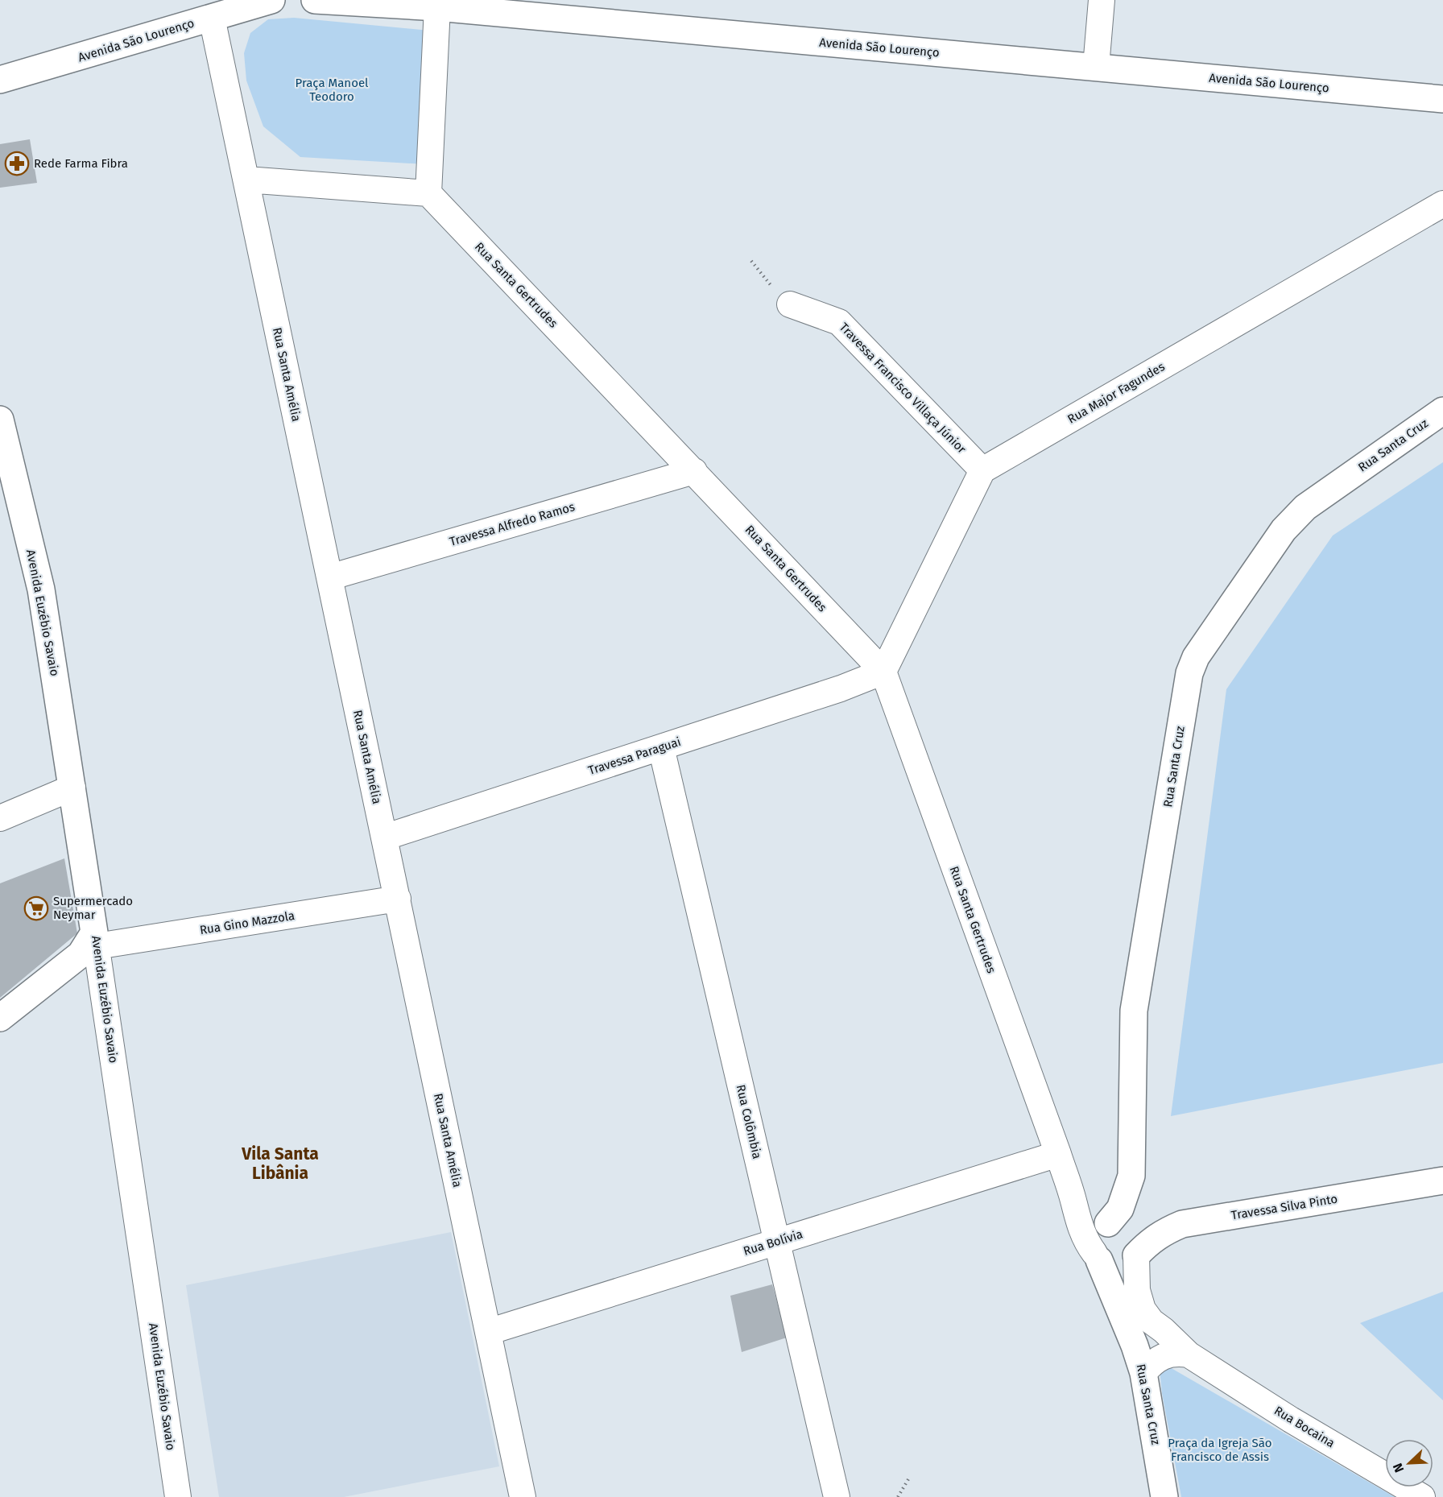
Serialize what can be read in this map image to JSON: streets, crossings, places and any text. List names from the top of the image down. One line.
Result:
{"streets":{"street":["Avenida São Lourenço","Rua Santa Gertrudes","Rua Santa Amélia","Travessa Francisco Villaça Júnior","Rua Major Fagundes","Rua Santa Cruz","Travessa Alfredo Ramos","Avenida Euzébio Savaio","Travessa Paraguai","Rua Gino Mazzola","Rua Colômbia","Travessa Silva Pinto","Rua Bolívia","Rua Bocaina"]},"crossings":[["Avenida São Lourenço","Rua Santa Amélia"],["Rua Santa Gertrudes","Rua Santa Cruz"],["Rua Santa Gertrudes","Travessa Alfredo Ramos"],["Rua Santa Gertrudes","Travessa Paraguai"],["Rua Santa Gertrudes","Travessa Silva Pinto"],["Rua Santa Gertrudes","Rua Bolívia"],["Rua Santa Gertrudes","Rua Bocaina"],["Rua Santa Amélia","Travessa Alfredo Ramos"],["Rua Santa Amélia","Travessa Paraguai"],["Rua Santa Amélia","Rua Gino Mazzola"],["Rua Santa Amélia","Rua Bolívia"],["Travessa Francisco Villaça Júnior","Rua Major Fagundes"],["Rua Santa Cruz","Travessa Silva Pinto"],["Rua Santa Cruz","Rua Bocaina"],["Avenida Euzébio Savaio","Rua Gino Mazzola"],["Travessa Paraguai","Rua Colômbia"],["Rua Colômbia","Rua Bolívia"],["Travessa Silva Pinto","Rua Bocaina"]],"districts":["Vila Santa Libânia"],"parks":["Praça Manoel Teodoro","Praça da Igreja São Francisco de Assis"],"places":{"pharmacy":["Rede Farma Fibra"],"supermarket":["Supermercado Neymar"]},"north":"bottom left"}
